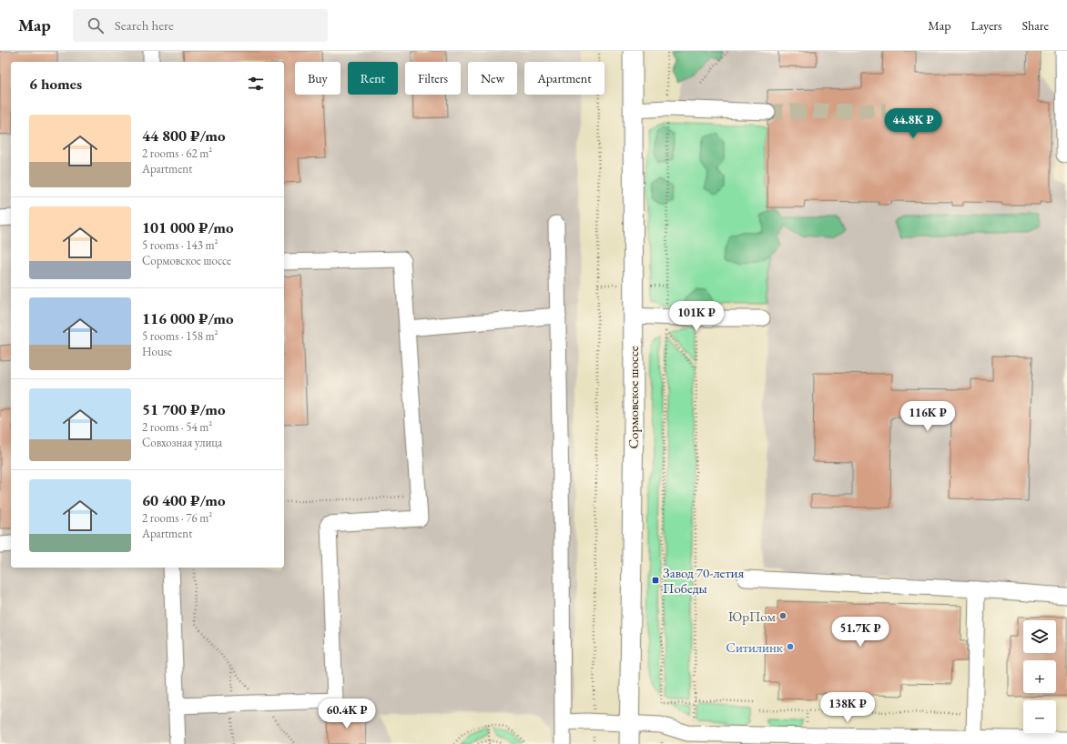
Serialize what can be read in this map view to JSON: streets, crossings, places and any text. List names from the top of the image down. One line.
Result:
{"streets":{"main road":["Сормовское шоссе"]},"places":{"transit":["Завод 70-летия Победы"],"other":["ЮрПом","Ситилинк"]},"page":{"header":"Map","search":"Search here","nav":["Map","Layers","Share"],"chip":["Buy","Rent","Filters","New","Apartment"],"heading":"6 homes","list":[{"name":"44 800 ₽/mo","note":"2 rooms · 62 m² · Apartment"},{"name":"101 000 ₽/mo","note":"5 rooms · 143 m² · Сормовское шоссе"},{"name":"116 000 ₽/mo","note":"5 rooms · 158 m² · House"},{"name":"51 700 ₽/mo","note":"2 rooms · 54 m² · Совхозная улица"},{"name":"60 400 ₽/mo","note":"2 rooms · 76 m² · Apartment"}],"price":["44.8K ₽","101K ₽","116K ₽","51.7K ₽","138K ₽","60.4K ₽"],"map_buttons":["+","−"]}}
